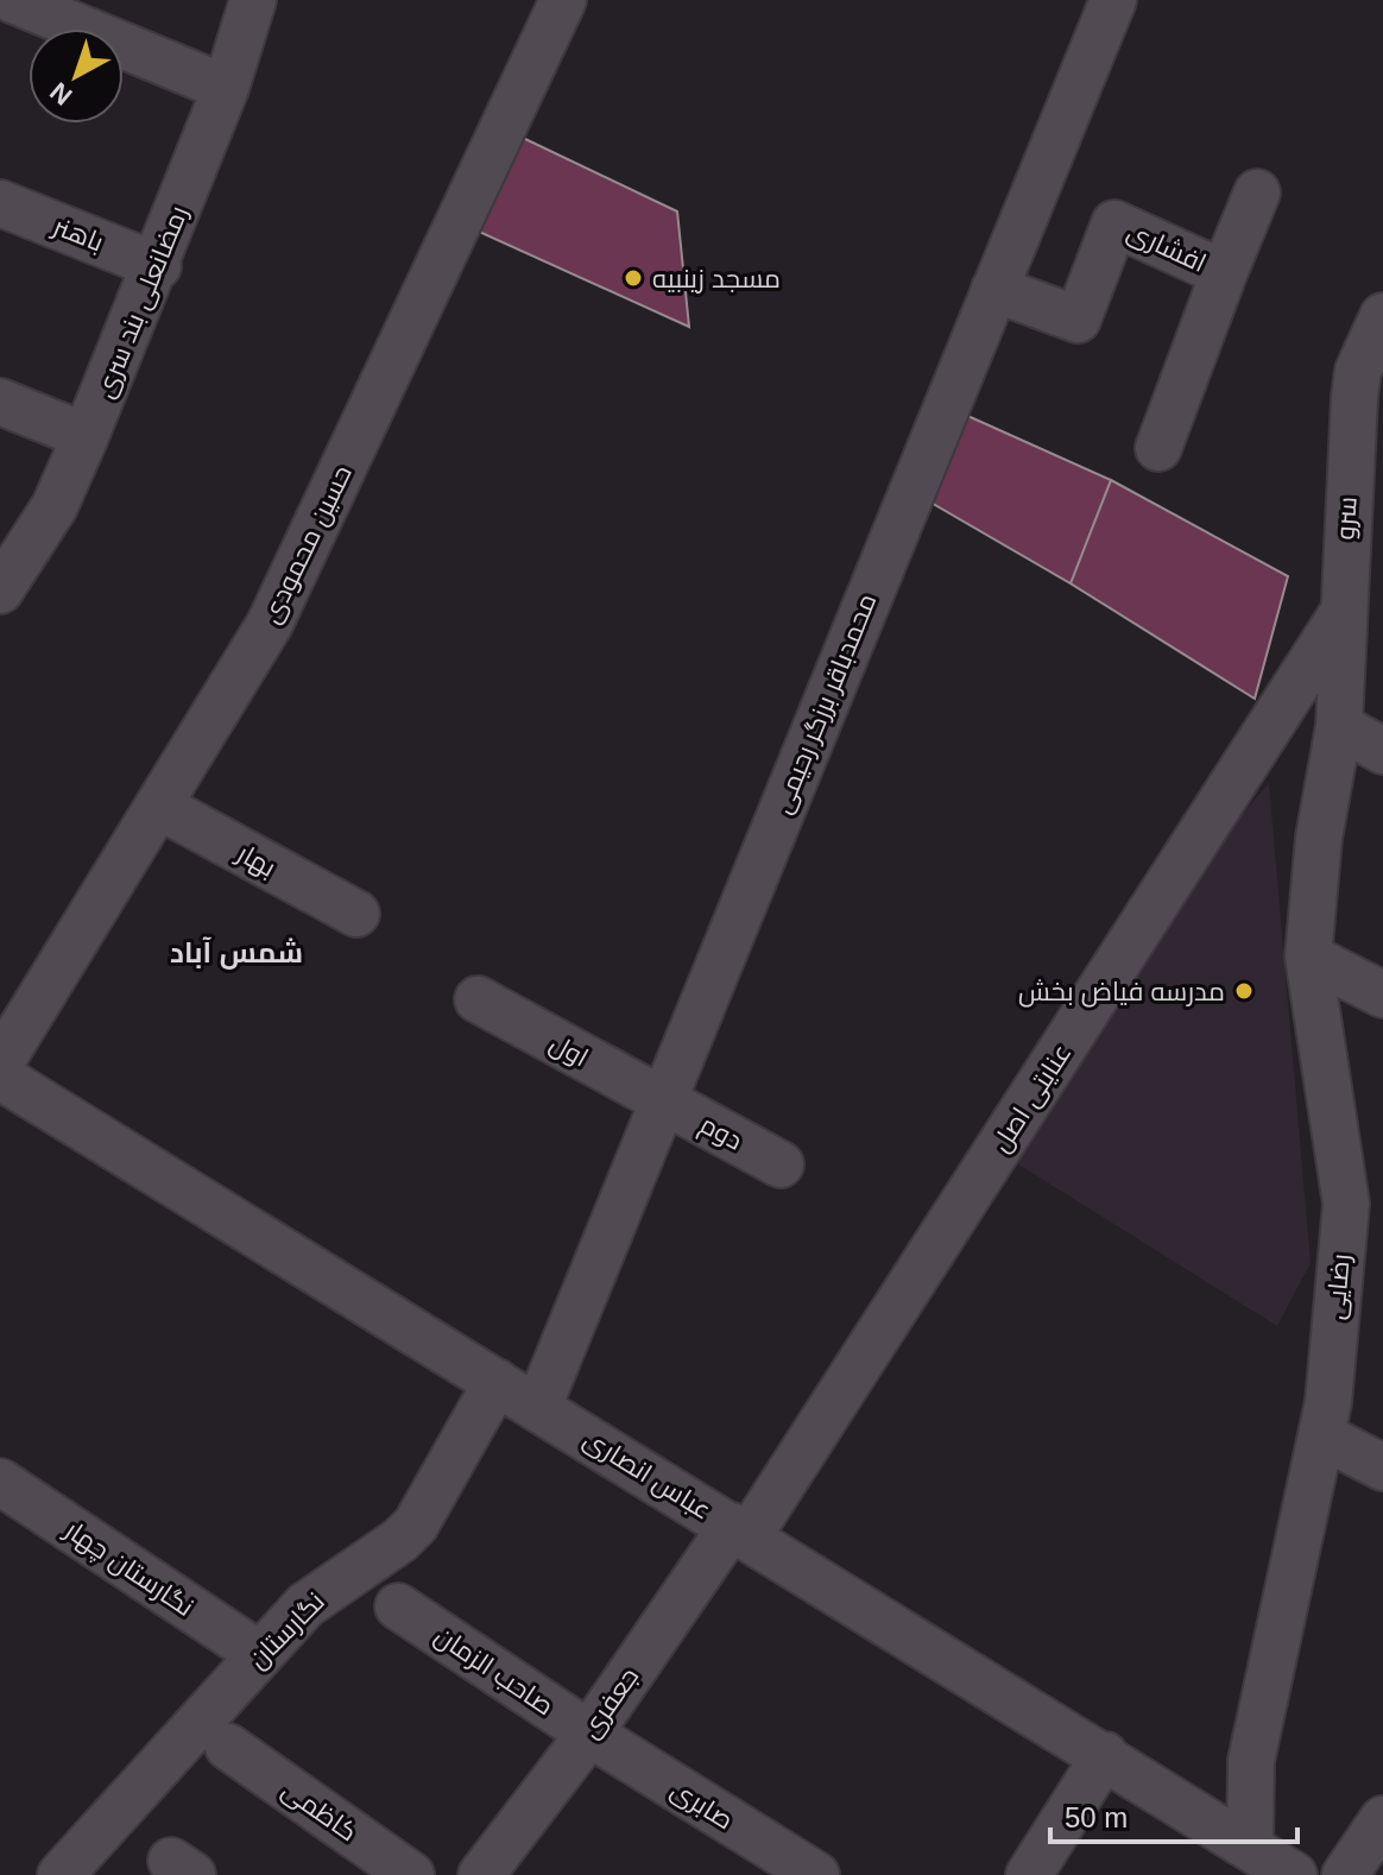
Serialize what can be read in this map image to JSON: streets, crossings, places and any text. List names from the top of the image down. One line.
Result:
{"streets":{"street":["باهنر","افشاری","رمضانعلی بند سری","سرو","حسین محمودی","محمدباقر برزگر رحیمی","بهار","اول","عنایتی اصل","دوم","رضایی","عباس انصاری","نگارستان چهار","نگارستان","صاحب الزمان","جعفری","صابری","کاظمی"]},"crossings":[["باهنر","رمضانعلی بند سری"],["افشاری","محمدباقر برزگر رحیمی"],["سرو","عنایتی اصل"],["سرو","رضایی"],["حسین محمودی","بهار"],["محمدباقر برزگر رحیمی","اول"],["محمدباقر برزگر رحیمی","دوم"],["محمدباقر برزگر رحیمی","عباس انصاری"],["اول","دوم"],["عنایتی اصل","عباس انصاری"],["عنایتی اصل","جعفری"],["رضایی","عباس انصاری"],["عباس انصاری","نگارستان"],["عباس انصاری","جعفری"],["نگارستان چهار","نگارستان"],["صاحب الزمان","جعفری"],["صاحب الزمان","صابری"],["جعفری","صابری"]],"districts":["شمس آباد"],"places":["مسجد زینبیه","مدرسه فیاض بخش"],"scale_bar":"50 m","north":"bottom left"}
